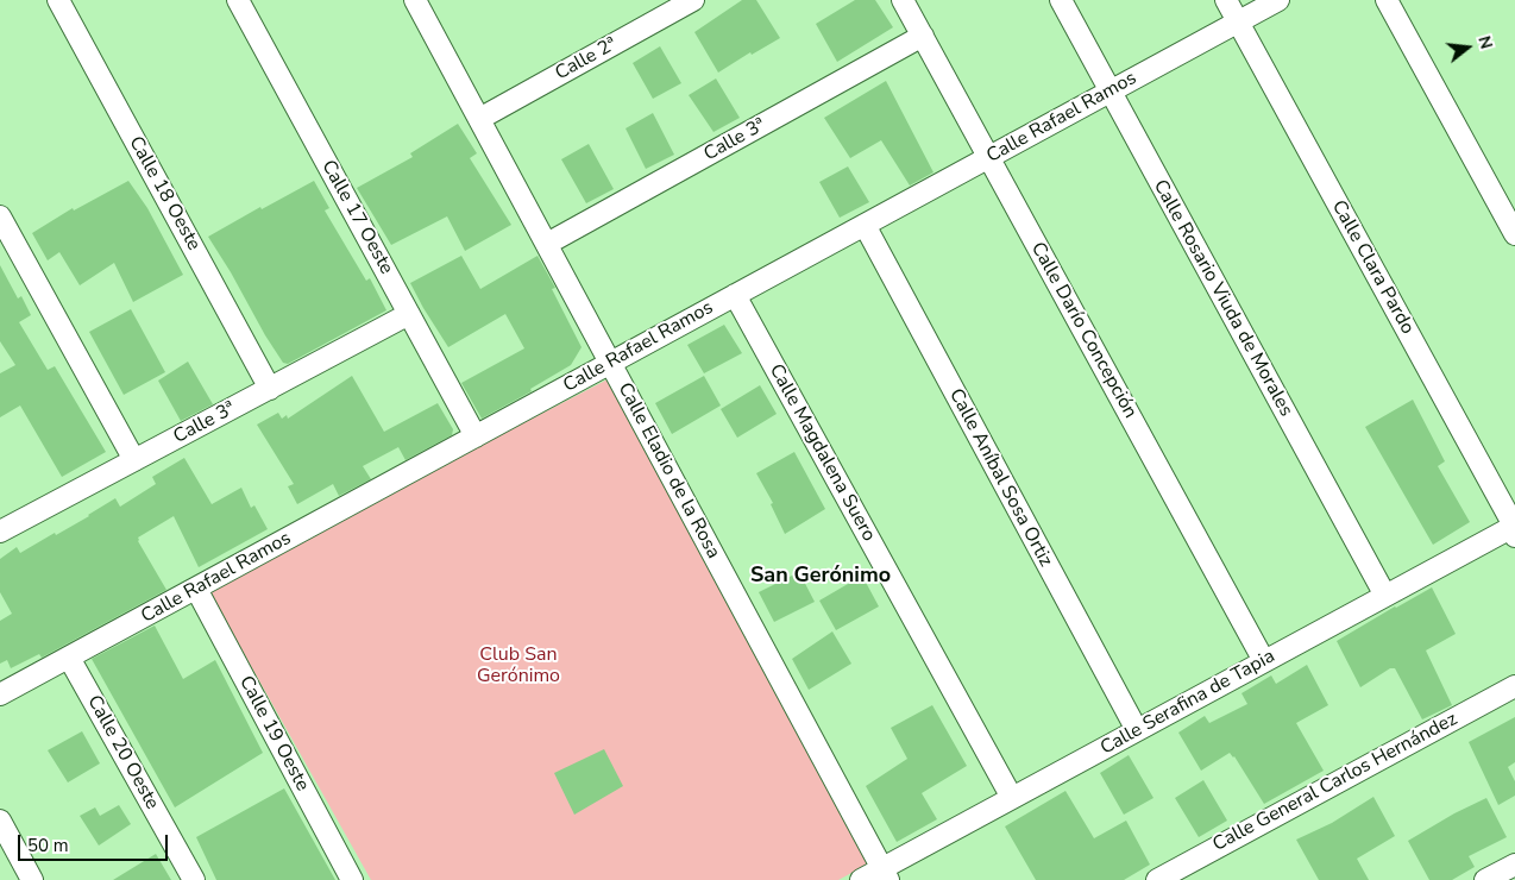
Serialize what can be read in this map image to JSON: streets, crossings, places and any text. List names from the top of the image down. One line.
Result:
{"streets":{"street":["Calle 2ª","Calle Rafael Ramos","Calle 3ª","Calle 18 Oeste","Calle 17 Oeste","Calle Clara Pardo","Calle Rosario Viuda de Morales","Calle Darío Concepción","Calle Magdalena Suero","Calle Eladio de la Rosa","Calle Aníbal Sosa Ortiz","Calle Serafina de Tapia","Calle 19 Oeste","Calle 20 Oeste","Calle General Carlos Hernández"]},"crossings":[["Calle 2ª","Calle Eladio de la Rosa"],["Calle Rafael Ramos","Calle 17 Oeste"],["Calle Rafael Ramos","Calle Clara Pardo"],["Calle Rafael Ramos","Calle Rosario Viuda de Morales"],["Calle Rafael Ramos","Calle Darío Concepción"],["Calle Rafael Ramos","Calle Magdalena Suero"],["Calle Rafael Ramos","Calle Eladio de la Rosa"],["Calle Rafael Ramos","Calle Aníbal Sosa Ortiz"],["Calle Rafael Ramos","Calle 19 Oeste"],["Calle Rafael Ramos","Calle 20 Oeste"],["Calle 3ª","Calle 18 Oeste"],["Calle 3ª","Calle 17 Oeste"],["Calle 3ª","Calle Darío Concepción"],["Calle 3ª","Calle Eladio de la Rosa"],["Calle Clara Pardo","Calle Serafina de Tapia"],["Calle Rosario Viuda de Morales","Calle Serafina de Tapia"],["Calle Darío Concepción","Calle Serafina de Tapia"],["Calle Magdalena Suero","Calle Serafina de Tapia"],["Calle Eladio de la Rosa","Calle Serafina de Tapia"],["Calle Aníbal Sosa Ortiz","Calle Serafina de Tapia"]],"districts":["San Gerónimo"],"parks":["Club San Gerónimo"],"scale_bar":"50 m","north":"right"}
